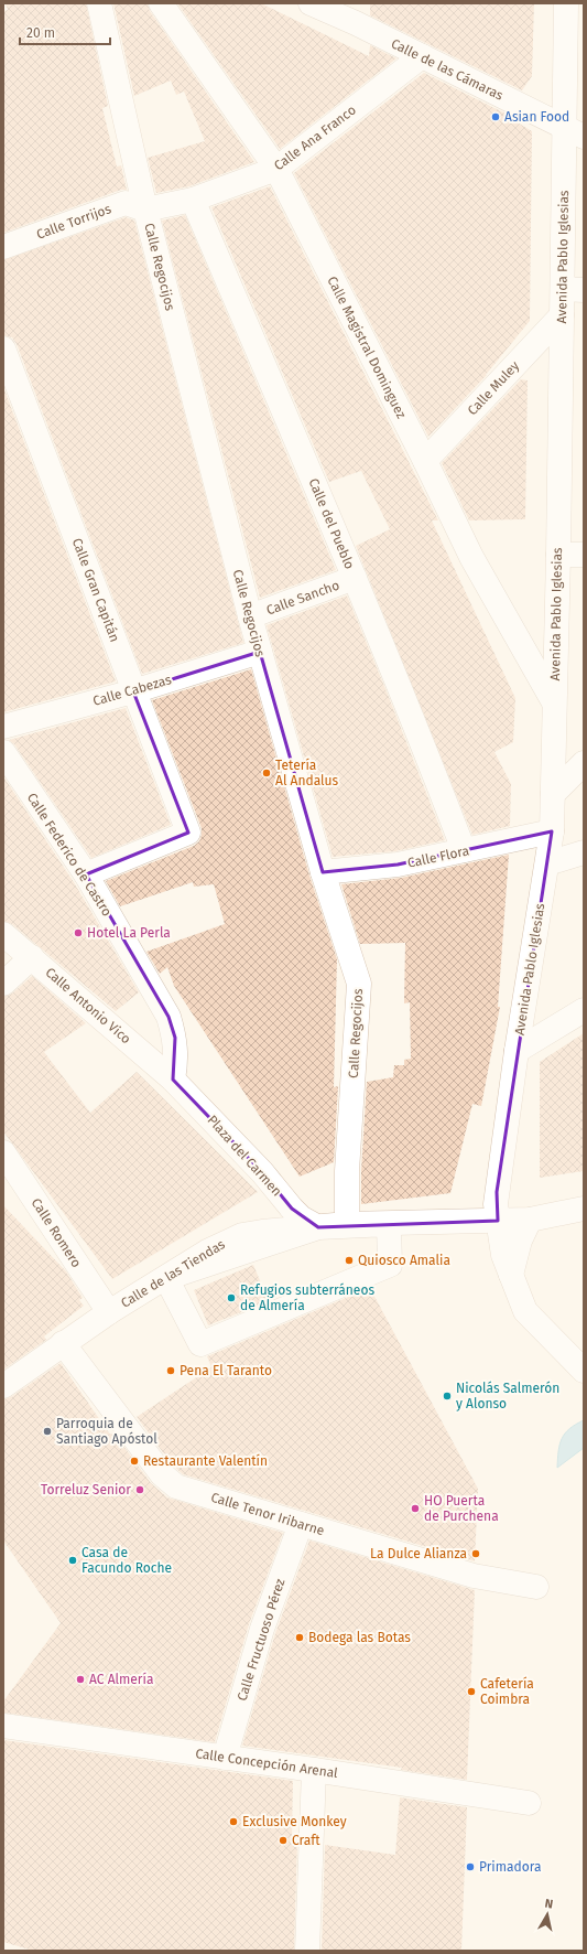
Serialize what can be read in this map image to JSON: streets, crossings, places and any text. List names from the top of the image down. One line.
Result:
{"streets":{"street":["Calle de las Cámaras","Calle Ana Franco","Calle Torrijos","Avenida Pablo Iglesias","Calle Regocijos","Calle Magistral Dominguez","Calle Muley","Calle del Pueblo","Calle Gran Capitán","Calle Sancho","Calle Cabezas","Calle Federico de Castro","Calle Flora","Calle Antonio Vico","Plaza del Carmen","Calle Romero","Calle de las Tiendas","Calle Tenor Iribarne","Calle Fructuoso Pérez","Calle Concepción Arenal"]},"crossings":[["Calle de las Cámaras","Calle Ana Franco"],["Calle de las Cámaras","Avenida Pablo Iglesias"],["Calle Ana Franco","Calle Torrijos"],["Calle Ana Franco","Calle Regocijos"],["Calle Ana Franco","Calle Magistral Dominguez"],["Calle Ana Franco","Calle del Pueblo"],["Calle Torrijos","Calle Regocijos"],["Avenida Pablo Iglesias","Calle Magistral Dominguez"],["Avenida Pablo Iglesias","Calle Muley"],["Avenida Pablo Iglesias","Calle Flora"],["Avenida Pablo Iglesias","Calle de las Tiendas"],["Calle Regocijos","Calle Sancho"],["Calle Regocijos","Calle Cabezas"],["Calle Regocijos","Calle Flora"],["Calle Regocijos","Calle de las Tiendas"],["Calle Magistral Dominguez","Calle Muley"],["Calle del Pueblo","Calle Sancho"],["Calle del Pueblo","Calle Flora"],["Calle Gran Capitán","Calle Cabezas"],["Calle Gran Capitán","Calle Federico de Castro"],["Calle Federico de Castro","Calle Antonio Vico"],["Calle Federico de Castro","Plaza del Carmen"],["Calle Antonio Vico","Plaza del Carmen"],["Plaza del Carmen","Calle de las Tiendas"],["Calle Romero","Calle de las Tiendas"],["Calle de las Tiendas","Calle Tenor Iribarne"],["Calle Tenor Iribarne","Calle Fructuoso Pérez"],["Calle Fructuoso Pérez","Calle Concepción Arenal"]],"places":["Asian Food","Tetería Al Andalus","Hotel La Perla","Quiosco Amalia","Refugios subterráneos de Almería","Pena El Taranto","Nicolás Salmerón y Alonso","Parroquia de Santiago Apóstol","Restaurante Valentín","Torreluz Senior","HO Puerta de Purchena","La Dulce Alianza","Casa de Facundo Roche","Bodega las Botas","AC Almería","Cafetería Coimbra","Exclusive Monkey","Craft","Primadora"],"scale_bar":"20 m","north":"top"}
